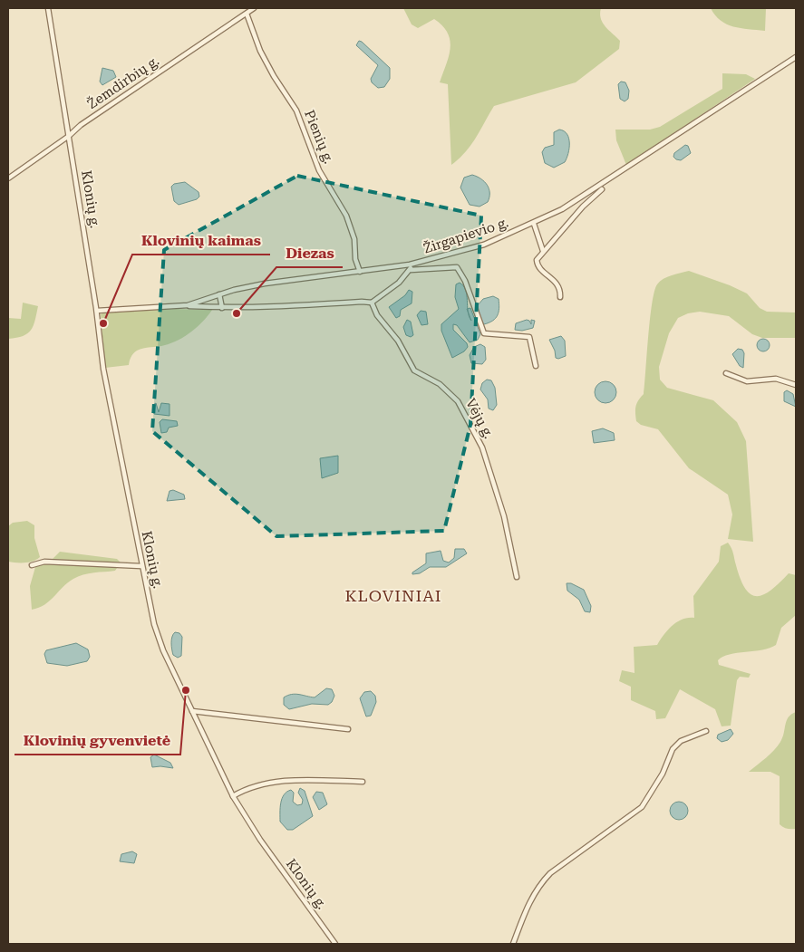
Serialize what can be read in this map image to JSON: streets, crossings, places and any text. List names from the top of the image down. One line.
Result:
{"streets":{"street":["Žemdirbių g.","Pienių g.","Klonių g.","Žirgapievio g.","Vėjų g."]},"crossings":[["Žemdirbių g.","Pienių g."],["Žemdirbių g.","Klonių g."],["Pienių g.","Žirgapievio g."],["Klonių g.","Žirgapievio g."]],"districts":["KLOVINIAI"],"places":["Diezas","Klovinių kaimas","Klovinių gyvenvietė"]}
